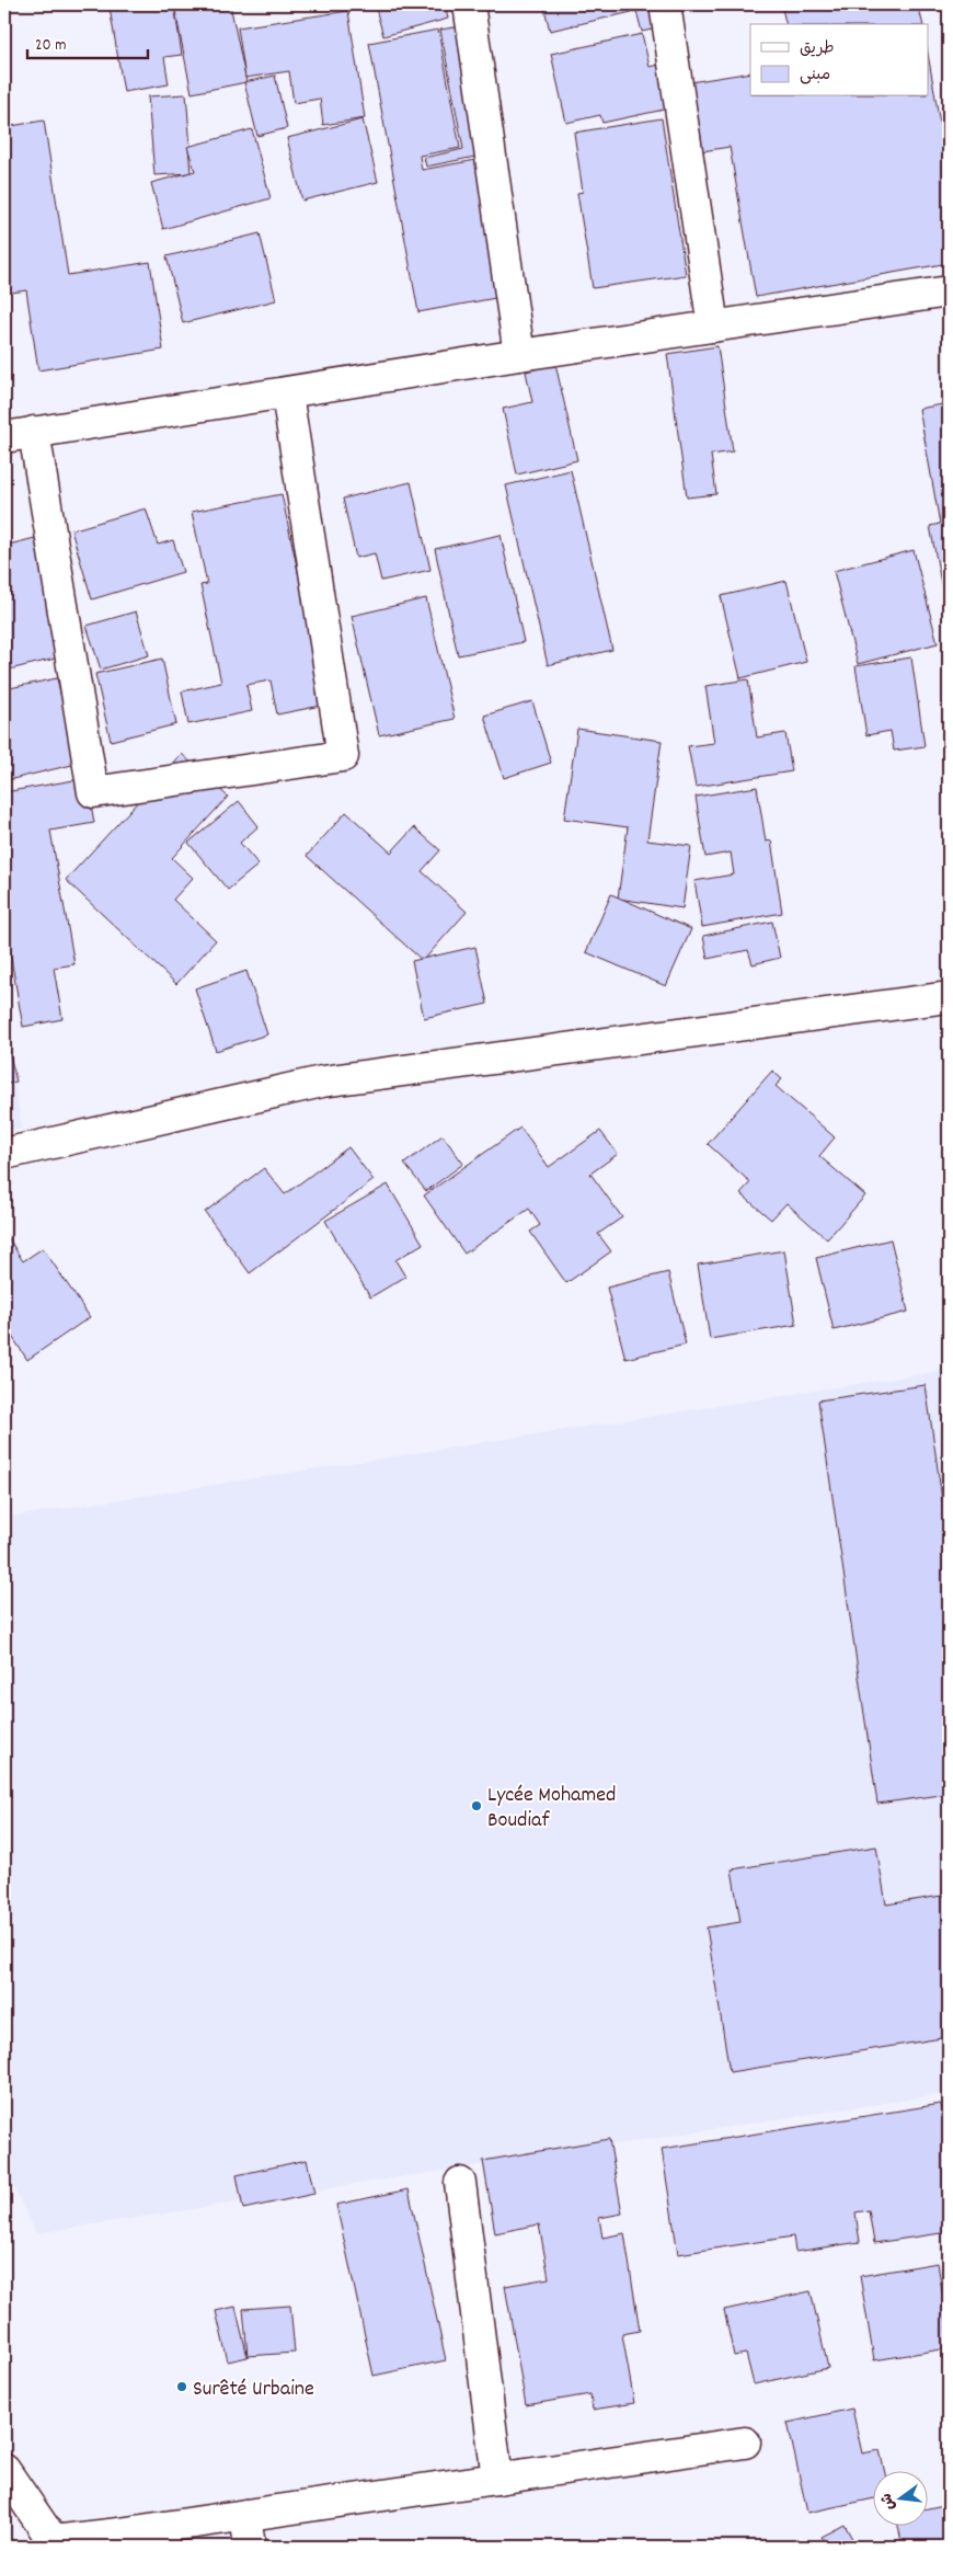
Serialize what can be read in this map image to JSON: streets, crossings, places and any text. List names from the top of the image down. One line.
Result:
{"places":["Lycée Mohamed Boudiaf","Surêté Urbaine"],"legend":["طريق","مبنى"],"scale_bar":"20 m","north":"left"}
